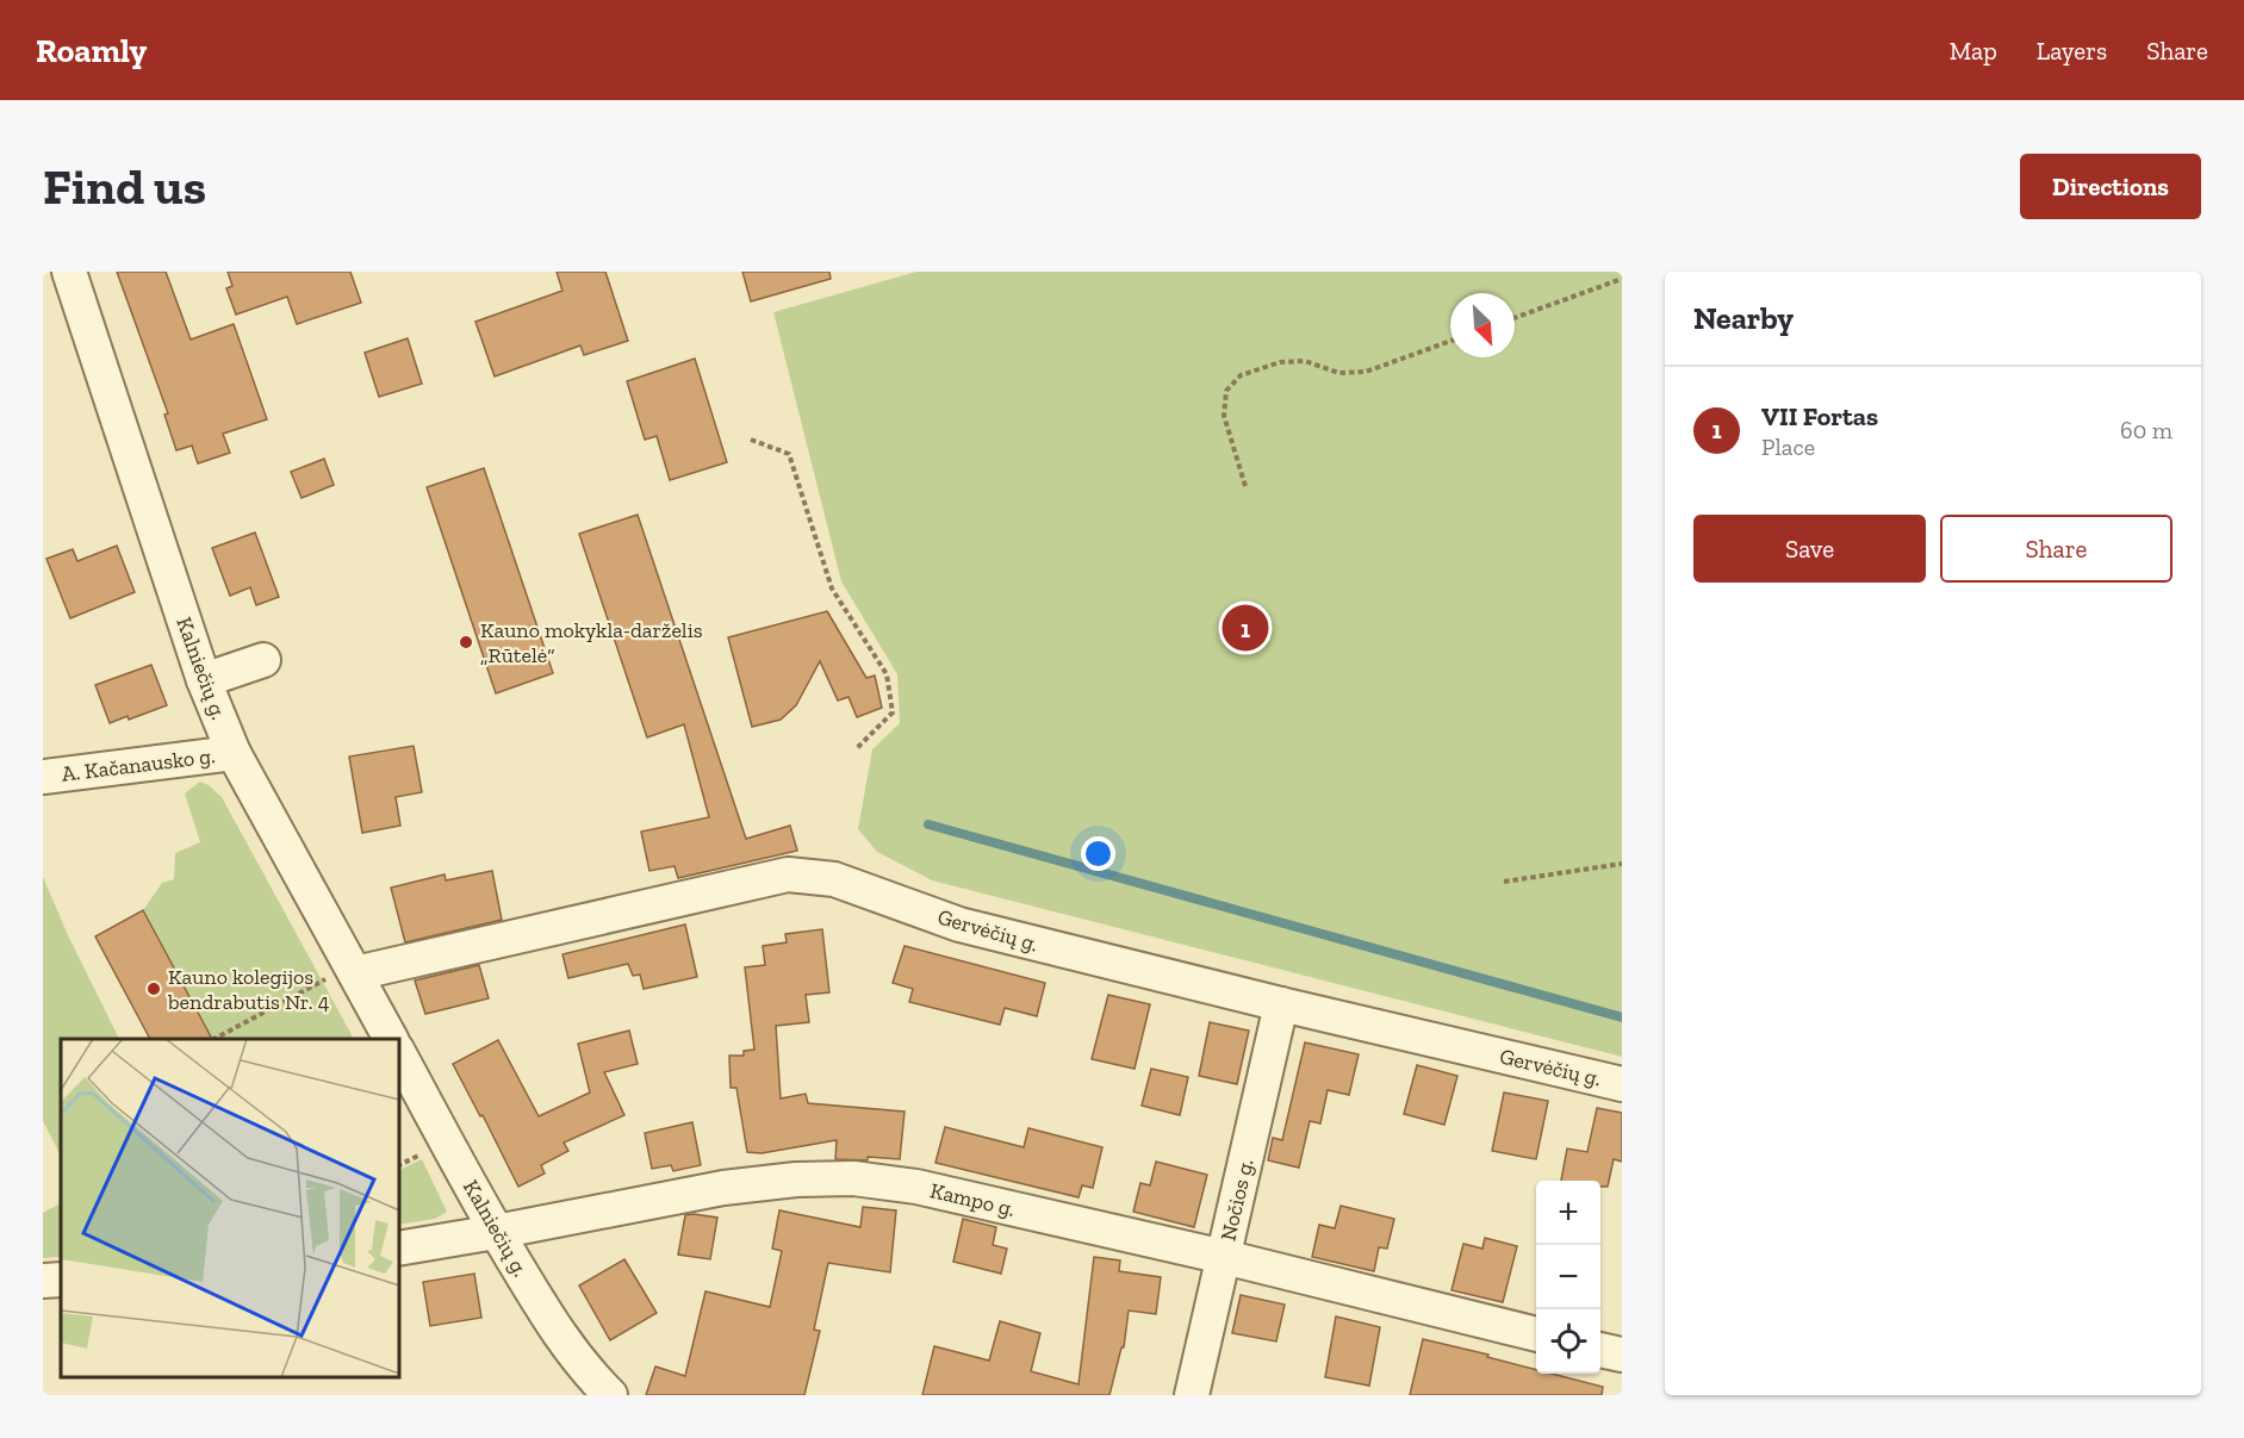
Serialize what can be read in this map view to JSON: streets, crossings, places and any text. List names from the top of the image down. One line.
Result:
{"streets":{"street":["Kalniečių g.","A. Kačanausko g.","Gervėčių g.","Kampo g.","Nočios g."]},"crossings":[["Kalniečių g.","A. Kačanausko g."],["Kalniečių g.","Gervėčių g."],["Kalniečių g.","Kampo g."],["Gervėčių g.","Nočios g."],["Kampo g.","Nočios g."]],"places":["Kauno mokykla-darželis „Rūtelė“","Kauno kolegijos bendrabutis Nr. 4"],"north":"bottom right","page":{"header":"Roamly","nav":["Map","Layers","Share"],"buttons":["Directions",["Save","Share"]],"title":"Find us","heading":"Nearby","list":[{"mark":"1","name":"VII Fortas","note":"Place","value":"60 m"}],"pins":"1","map_buttons":["+","−"]}}
